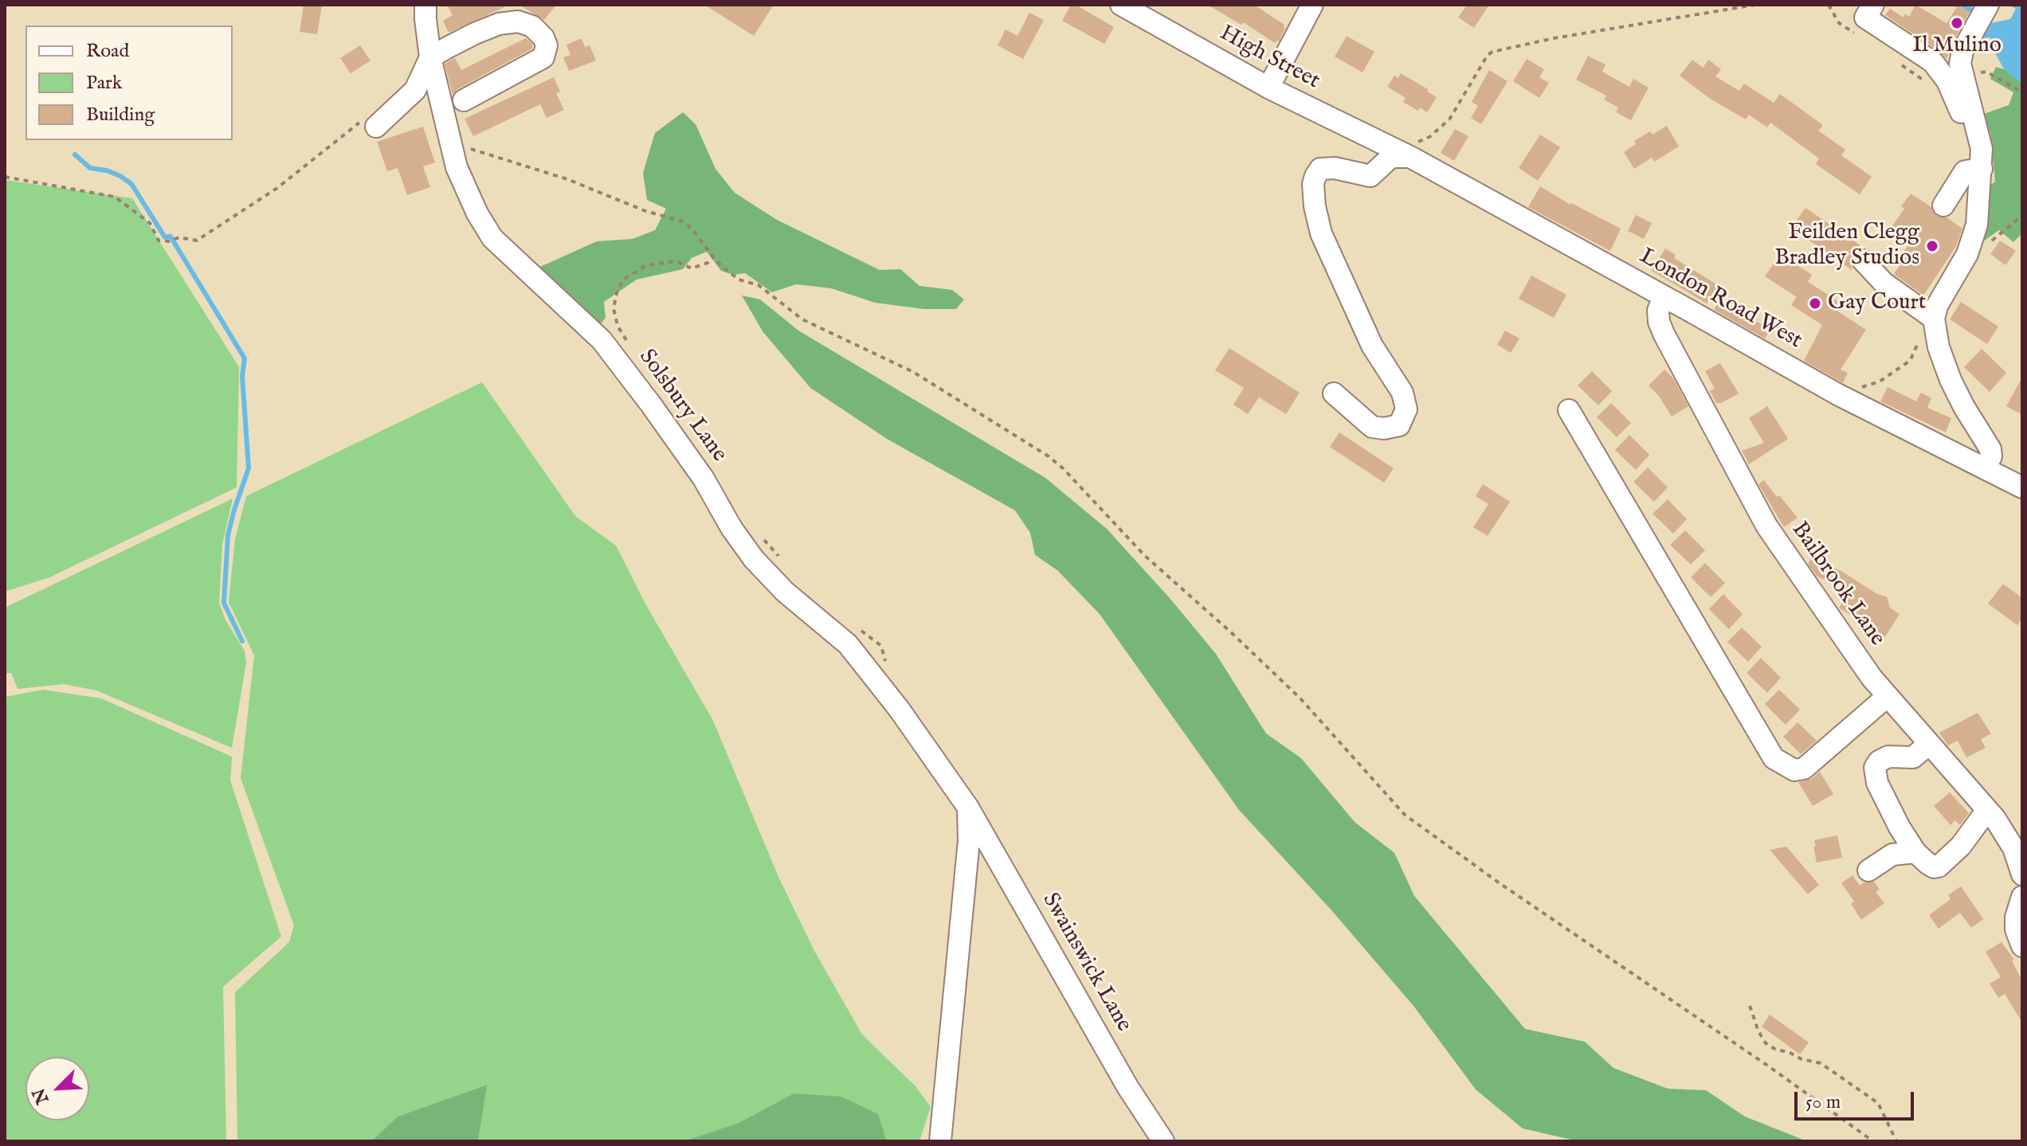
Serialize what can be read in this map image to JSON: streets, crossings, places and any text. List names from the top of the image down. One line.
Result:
{"streets":{"street":["High Street","London Road West","Solsbury Lane","Bailbrook Lane","Swainswick Lane"]},"crossings":[["High Street","London Road West"],["London Road West","Bailbrook Lane"],["Solsbury Lane","Swainswick Lane"]],"places":["Il Mulino","Feilden Clegg Bradley Studios","Gay Court"],"legend":["Road","Park","Building"],"scale_bar":"50 m","north":"bottom left"}
